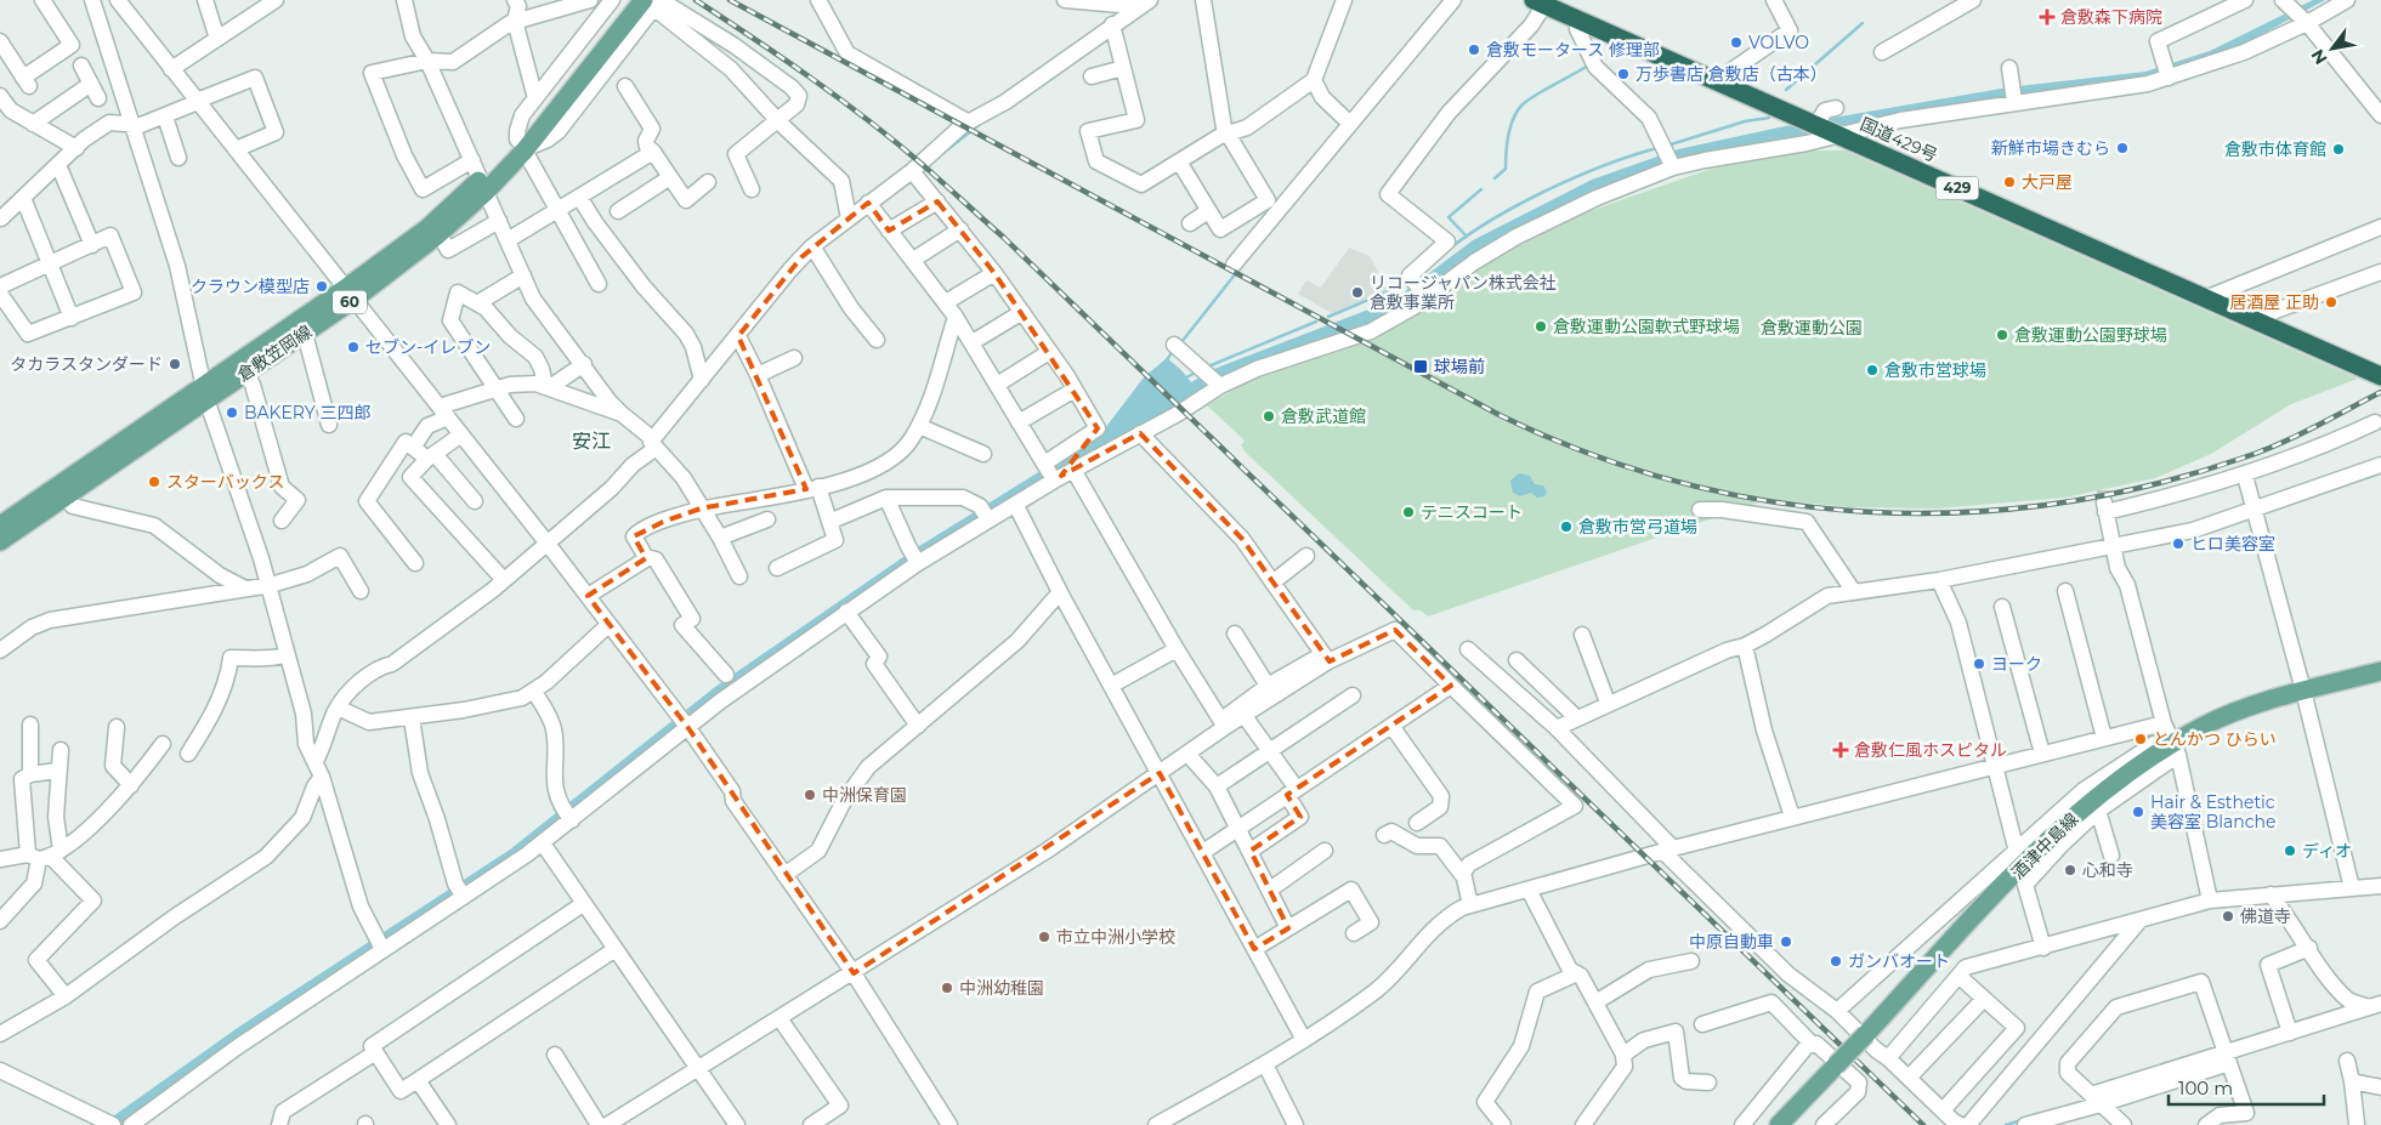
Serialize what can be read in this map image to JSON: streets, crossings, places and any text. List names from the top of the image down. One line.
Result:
{"streets":{"highway":["国道429号","429"],"main road":["60","倉敷笠岡線","酒津中島線"]},"districts":["安江"],"parks":["倉敷運動公園"],"places":{"health":["倉敷森下病院","倉敷仁風ホスピタル"],"other":["VOLVO","倉敷モータース 修理部","万歩書店 倉敷店（古本）","新鮮市場きむら","倉敷市体育館","大戸屋","クラウン模型店","リコージャパン株式会社 倉敷事業所","居酒屋 正助","倉敷運動公園軟式野球場","倉敷運動公園野球場","セブン-イレブン","タカラスタンダード","倉敷市営球場","BAKERY 三四郎","倉敷武道館","スターバックス","テニスコート","倉敷市営弓道場","ヒロ美容室","ヨーク","とんかつ ひらい","中洲保育園","Hair & Esthetic 美容室 Blanche","ディオ","心和寺","佛道寺","市立中洲小学校","中原自動車","ガンバオート","中洲幼稚園"],"transit":["球場前"]},"scale_bar":"100 m","north":"bottom left"}
